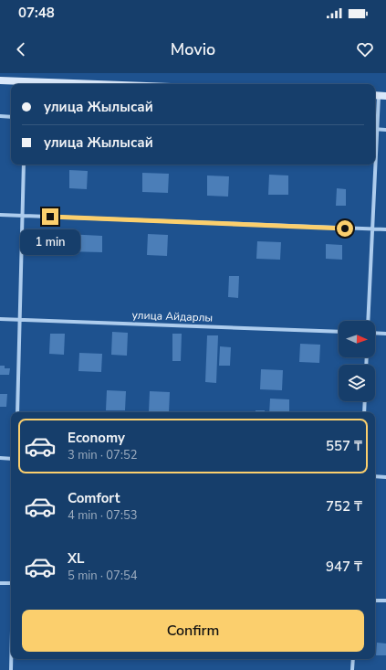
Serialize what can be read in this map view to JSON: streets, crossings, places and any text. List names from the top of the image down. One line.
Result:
{"streets":{"street":["улица Айдарлы"]},"north":"right","page":{"status":"07:48","header":"Movio","banner":["улица Жылысай","улица Жылысай"],"bubble":"1 min","list":[{"name":"Economy","note":"3 min · 07:52","value":"557 ₸"},{"name":"Comfort","note":"4 min · 07:53","value":"752 ₸"},{"name":"XL","note":"5 min · 07:54","value":"947 ₸"}],"buttons":"Confirm"}}
